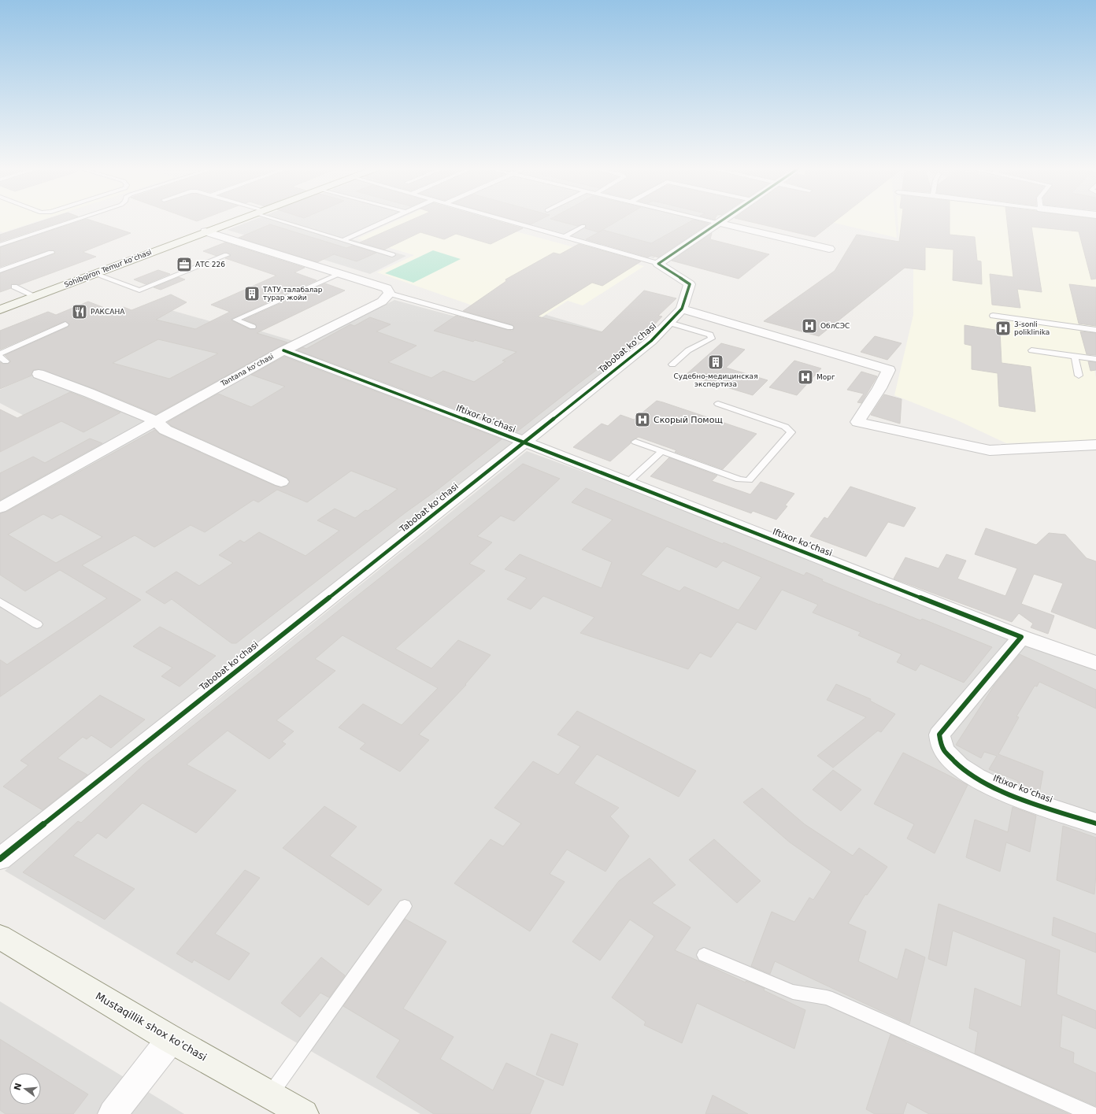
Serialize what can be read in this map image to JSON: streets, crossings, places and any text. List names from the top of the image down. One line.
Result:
{"streets":{"main road":["Sohibqiron Temur koʻchasi","Mustaqillik shox ko'chasi"],"street":["Tabobat koʻchasi","Tantana koʻchasi","Iftixor koʻchasi"]},"crossings":[["Tabobat koʻchasi","Iftixor koʻchasi"],["Tantana koʻchasi","Iftixor koʻchasi"]],"places":{"office":["АТС 226"],"building":["ТАТУ талабалар турар жойи","Судебно-медицинская экспертиза"],"restaurant":["РАКСАНА"],"hospital":["ОблСЭС","3-sonli poliklinika","Морг","Скорый Помощ"]},"north":"left"}
